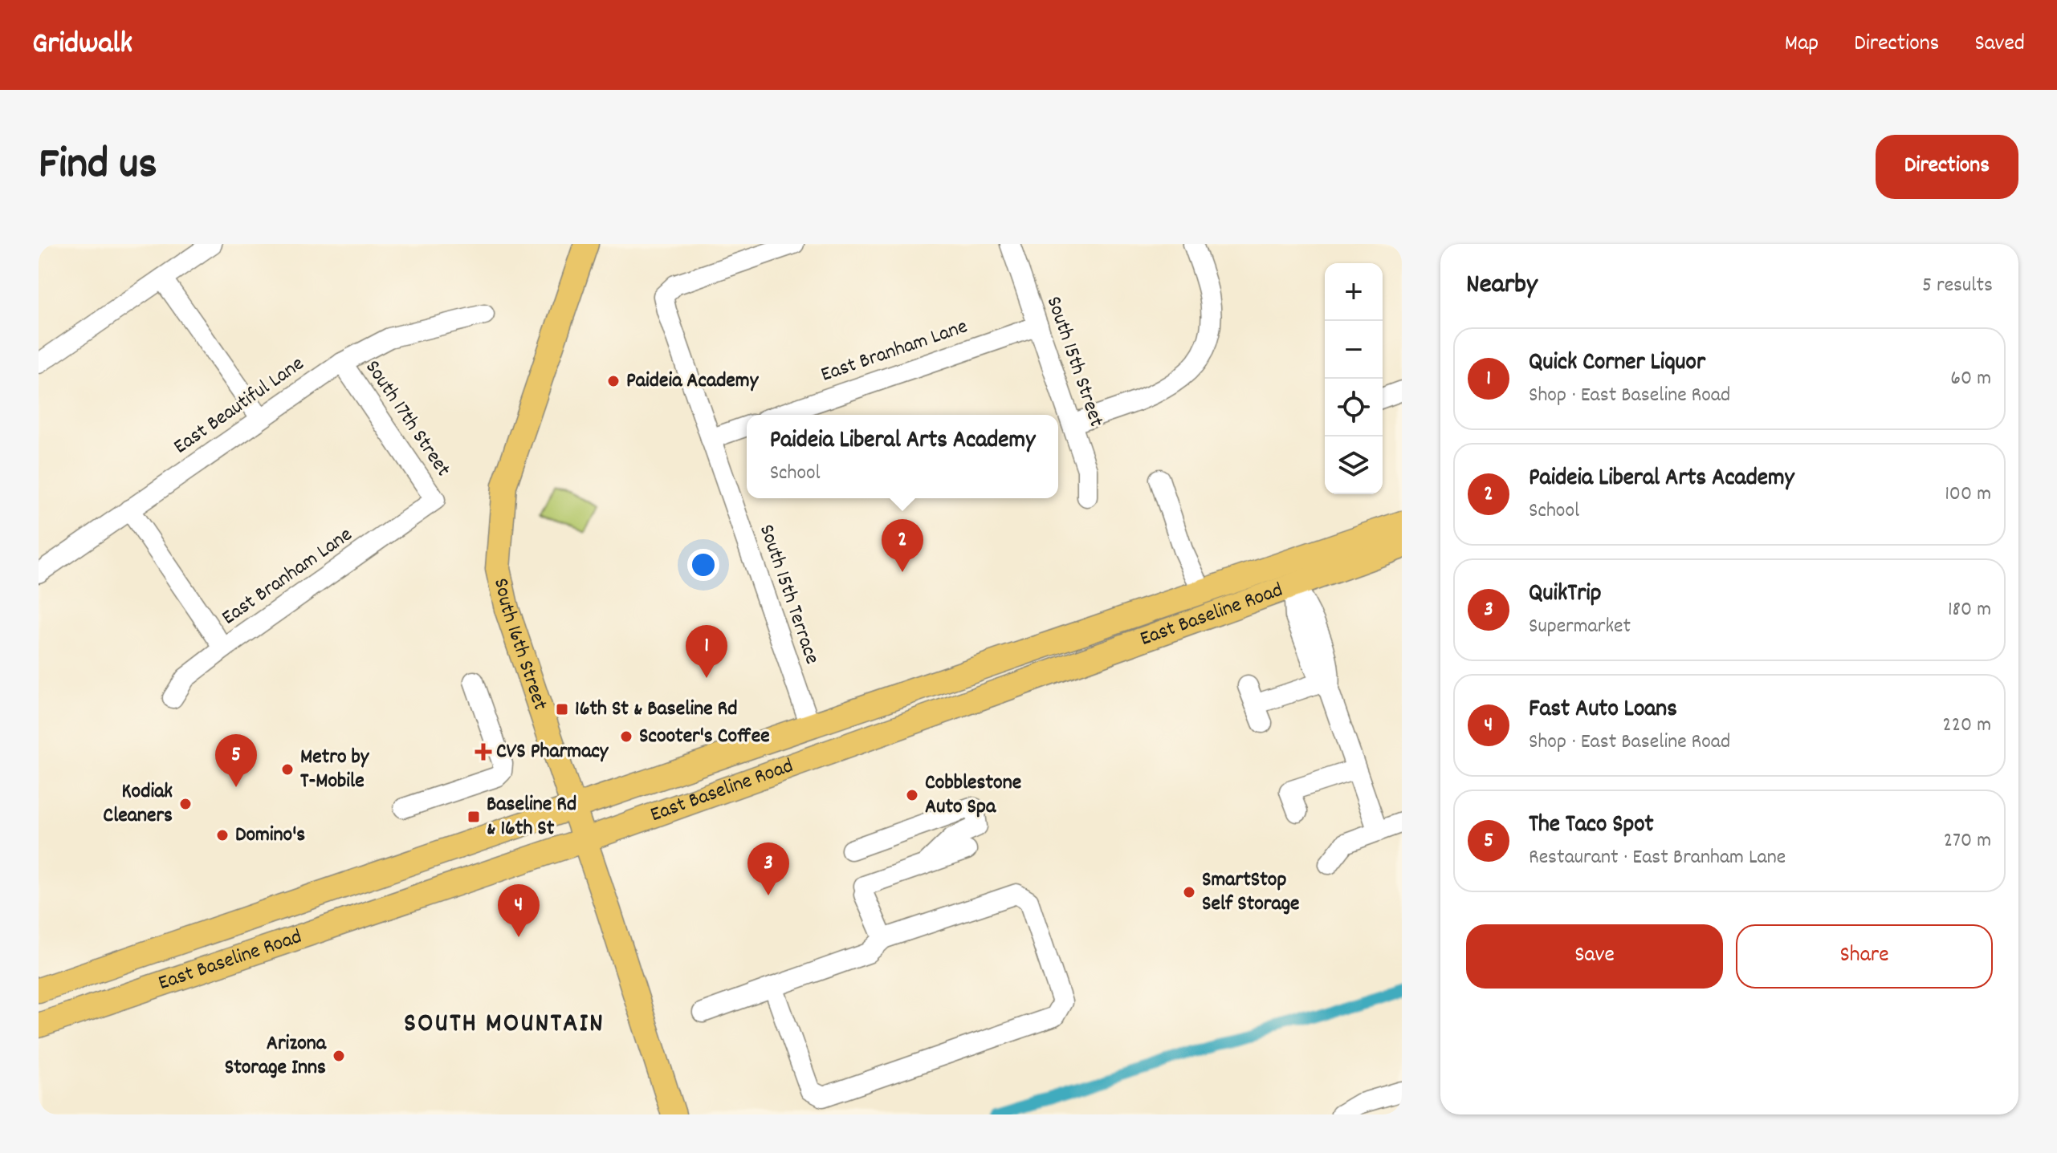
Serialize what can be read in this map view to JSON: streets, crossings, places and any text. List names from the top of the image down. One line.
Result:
{"streets":{"main road":["East Baseline Road","South 16th Street"],"street":["East Branham Lane","South 15th Street","East Beautiful Lane","South 17th Street","South 15th Terrace"]},"crossings":[["East Branham Lane","South 15th Street"],["East Branham Lane","South 17th Street"],["East Beautiful Lane","South 17th Street"],["South 15th Terrace","East Baseline Road"],["East Baseline Road","South 16th Street"]],"districts":["SOUTH MOUNTAIN"],"places":{"other":["Paideia Academy","Scooter's Coffee","Metro by T-Mobile","Cobblestone Auto Spa","Kodiak Cleaners","Domino's","SmartStop Self Storage","Arizona Storage Inns"],"transit":["16th St & Baseline Rd","Baseline Rd & 16th St"],"health":["CVS Pharmacy"]},"page":{"header":"Gridwalk","nav":["Map","Directions","Saved"],"title":"Find us","buttons":["Directions",["Save","Share"]],"heading":["Nearby","5 results"],"map_buttons":["+","−"],"list":[{"mark":"1","name":"Quick Corner Liquor","note":"Shop · East Baseline Road","value":"60 m"},{"mark":"2","name":"Paideia Liberal Arts Academy","note":"School","value":"100 m"},{"mark":"3","name":"QuikTrip","note":"Supermarket","value":"180 m"},{"mark":"4","name":"Fast Auto Loans","note":"Shop · East Baseline Road","value":"220 m"},{"mark":"5","name":"The Taco Spot","note":"Restaurant · East Branham Lane","value":"270 m"}],"popup":["Paideia Liberal Arts Academy","School"],"pins":["2","1","5","3","4"]}}
